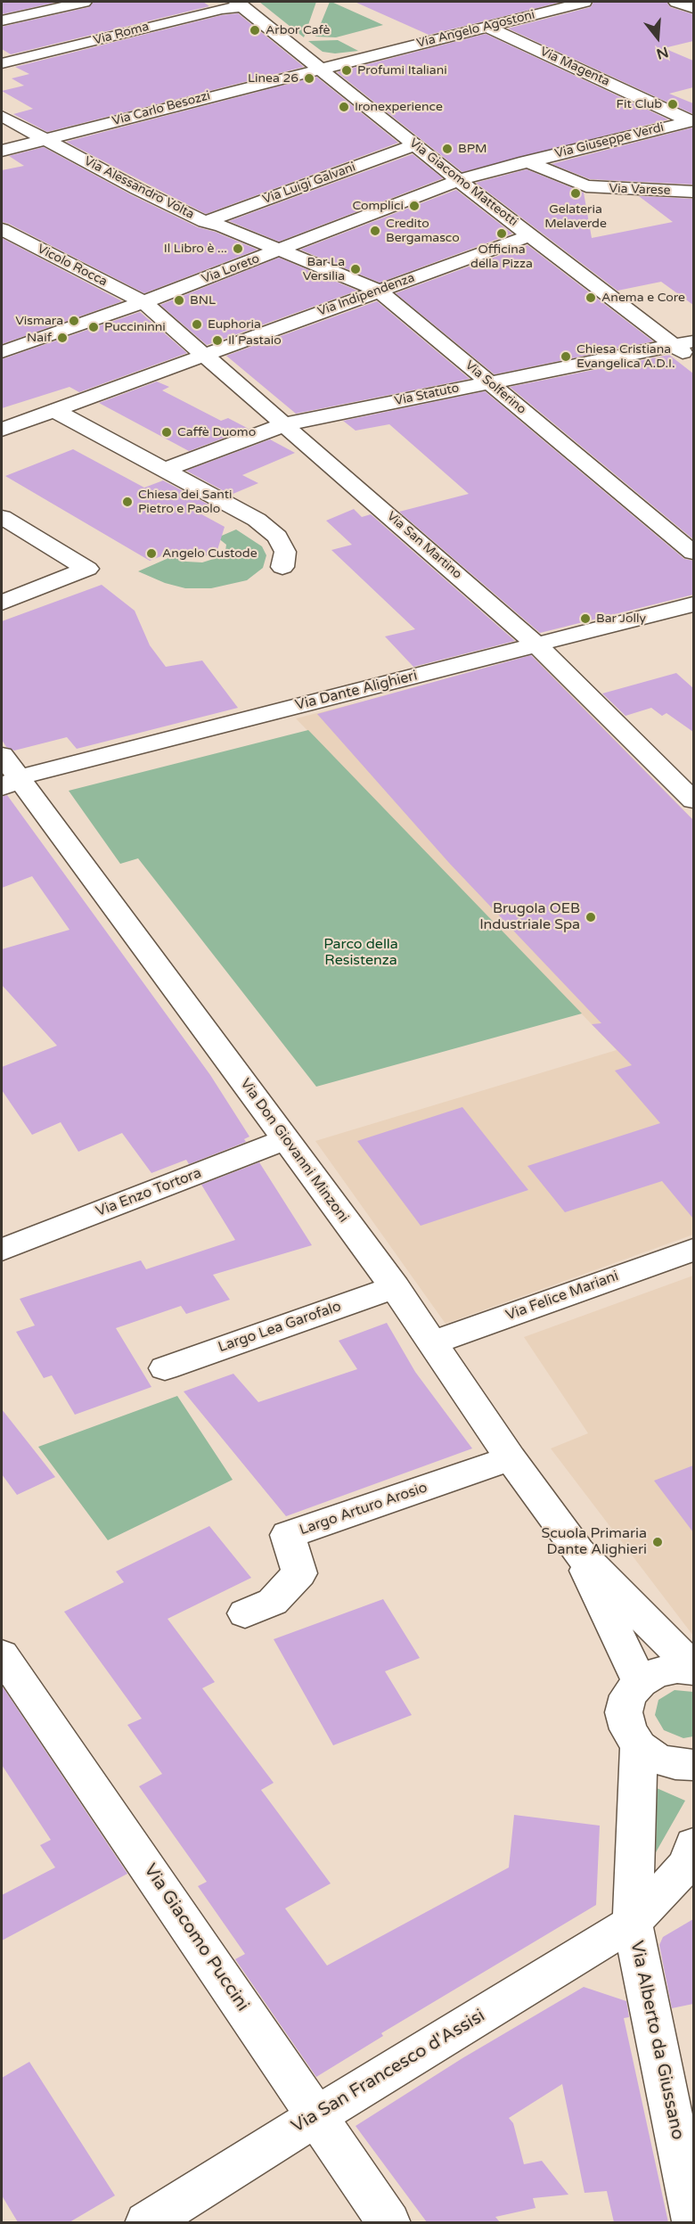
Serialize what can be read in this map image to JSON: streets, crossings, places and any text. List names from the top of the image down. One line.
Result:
{"streets":{"street":["Via Angelo Agostoni","Via Roma","Via Magenta","Via Carlo Besozzi","Via Giuseppe Verdi","Via Giacomo Matteotti","Via Luigi Galvani","Via Alessandro Volta","Via Varese","Vicolo Rocca","Via Loreto","Via Indipendenza","Via Solferino","Via Statuto","Via San Martino","Via Dante Alighieri","Via Don Giovanni Minzoni","Via Enzo Tortora","Via Felice Mariani","Largo Lea Garofalo","Largo Arturo Arosio","Via Giacomo Puccini","Via Alberto da Giussano","Via San Francesco d'Assisi"]},"crossings":[["Via Angelo Agostoni","Via Magenta"],["Via Angelo Agostoni","Via Carlo Besozzi"],["Via Angelo Agostoni","Via Giacomo Matteotti"],["Via Roma","Via Giacomo Matteotti"],["Via Magenta","Via Giuseppe Verdi"],["Via Carlo Besozzi","Via Giacomo Matteotti"],["Via Carlo Besozzi","Via Alessandro Volta"],["Via Giuseppe Verdi","Via Giacomo Matteotti"],["Via Giuseppe Verdi","Via Varese"],["Via Giuseppe Verdi","Via Loreto"],["Via Giacomo Matteotti","Via Luigi Galvani"],["Via Giacomo Matteotti","Via Loreto"],["Via Giacomo Matteotti","Via Indipendenza"],["Via Giacomo Matteotti","Via Statuto"],["Via Luigi Galvani","Via Alessandro Volta"],["Via Alessandro Volta","Via Loreto"],["Via Alessandro Volta","Via Solferino"],["Vicolo Rocca","Via Loreto"],["Vicolo Rocca","Via San Martino"],["Via Loreto","Via Solferino"],["Via Loreto","Via San Martino"],["Via Indipendenza","Via Solferino"],["Via Indipendenza","Via San Martino"],["Via Solferino","Via Statuto"],["Via Statuto","Via San Martino"],["Via San Martino","Via Dante Alighieri"],["Via Dante Alighieri","Via Don Giovanni Minzoni"],["Via Don Giovanni Minzoni","Via Enzo Tortora"],["Via Don Giovanni Minzoni","Via Felice Mariani"],["Via Don Giovanni Minzoni","Largo Lea Garofalo"],["Via Don Giovanni Minzoni","Largo Arturo Arosio"],["Via Giacomo Puccini","Via San Francesco d'Assisi"],["Via Alberto da Giussano","Via San Francesco d'Assisi"]],"parks":["Parco della Resistenza"],"places":["Arbor Cafè","Profumi Italiani","Linea 26","Fit Club","Ironexperience","BPM","Gelateria Melaverde","Complici","Credito Bergamasco","Officina della Pizza","Il Libro è ...","Bar La Versilia","Anema e Core","BNL","Vismara","Euphoria","Puccininni","Naif","Il Pastaio","Chiesa Cristiana Evangelica A.D.I.","Caffè Duomo","Chiesa dei Santi Pietro e Paolo","Angelo Custode","Bar Jolly","Brugola OEB Industriale Spa","Scuola Primaria Dante Alighieri"],"north":"bottom"}
